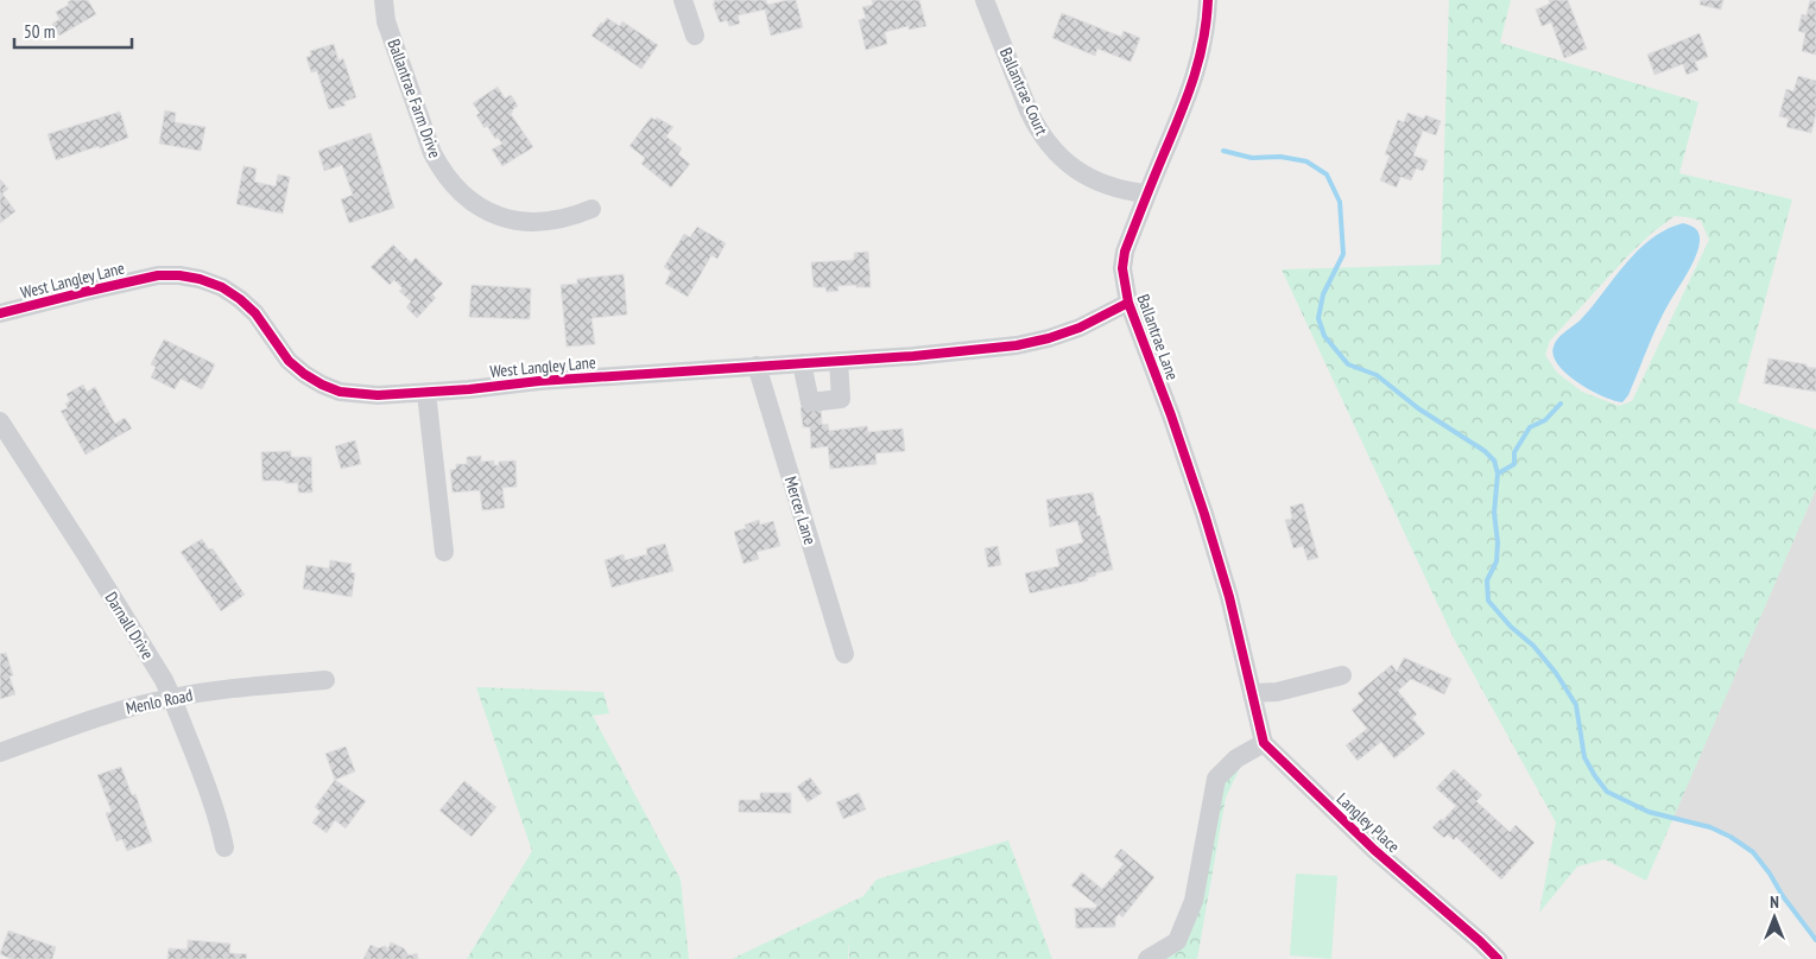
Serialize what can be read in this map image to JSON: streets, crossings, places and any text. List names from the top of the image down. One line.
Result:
{"streets":{"street":["Ballantrae Court","Ballantrae Farm Drive","West Langley Lane","Ballantrae Lane","Mercer Lane","Darnall Drive","Menlo Road","Langley Place"]},"crossings":[["Ballantrae Court","Ballantrae Lane"],["West Langley Lane","Ballantrae Lane"],["West Langley Lane","Mercer Lane"],["Darnall Drive","Menlo Road"]],"scale_bar":"50 m","north":"top"}
